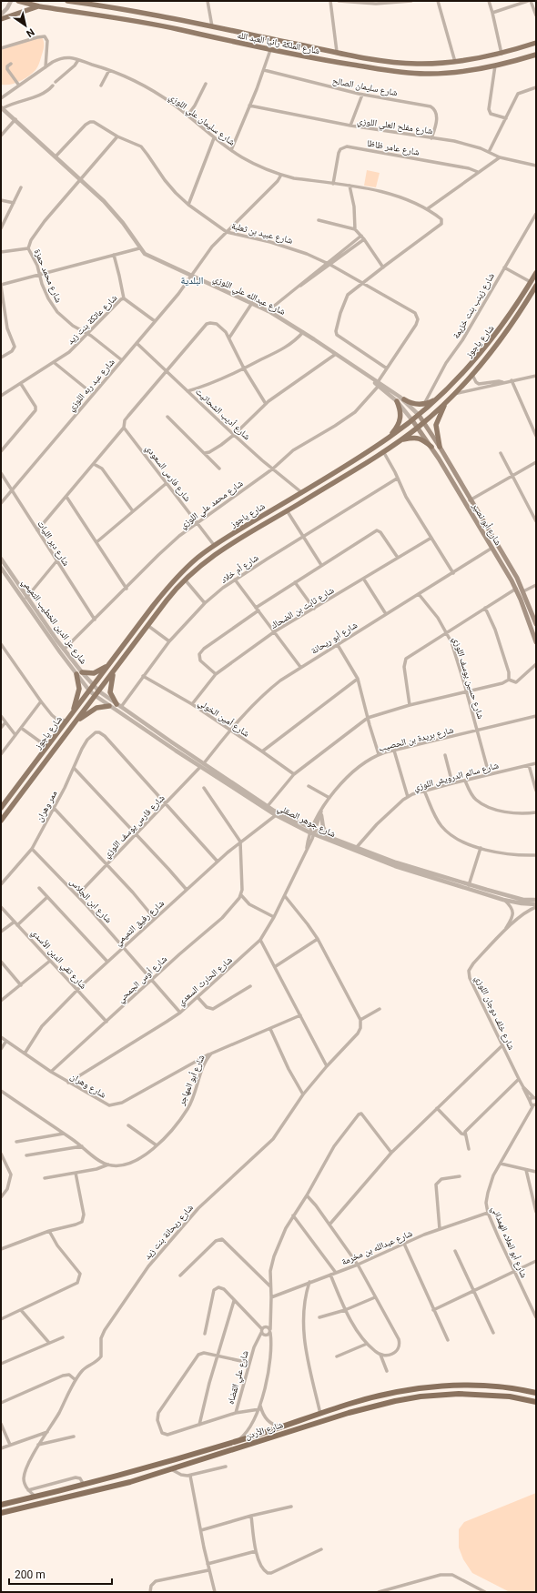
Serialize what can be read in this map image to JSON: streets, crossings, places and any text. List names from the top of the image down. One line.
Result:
{"streets":{"highway":["شارع الأردن"],"main road":["شارع الملكة رانيا العبد الله","شارع ياجوز","شارع أبو نصير"],"street":["شارع سليمان الصالح","شارع سليمان علي اللوزي","شارع مفلح العلي اللوزي","شارع عامر ظاظا","شارع عبيد بن ثعلبة","شارع محمد حمزة","شارع عبدالله علي اللوزي","شارع زينب بنت خزيمة","شارع عاتكة بنت زيد","شارع عبد ربه اللوزي","شارع أديب الشحاتيت","شارع فارس السعودي","شارع محمد علي اللوزي","شارع دير الليات","شارع أم خلاد","شارع ثابت بن الضحاك","شارع عز الدين الخطيب التميمي","شارع أبو ريحانة","شارع حسين يوسف اللوزي","شارع أمين الخولي","شارع بريدة بن الحصيب","شارع سالم الدرويش اللوزي","ممر وهران","شارع جوهر الصقلي","شارع فارس يوسف اللوزي","شارع ابن الجلاس","شارع رفيق التميمي","شارع تقي الدين الأسدي","شارع أوس الجمحي","شارع الحارث السعدي","شارع خلف دوجان اللوزي","شارع أبو المهاجر","شارع وهران","شارع ريحانة بنت زيد","شارع أبو العلاء الهمذاني","شارع عبدالله بن مخرمة","شارع علي القضاه"]},"crossings":[["شارع سليمان الصالح","شارع مفلح العلي اللوزي"],["شارع سليمان علي اللوزي","شارع عامر ظاظا"],["شارع سليمان علي اللوزي","شارع عبد ربه اللوزي"],["شارع عبيد بن ثعلبة","شارع محمد حمزة"],["شارع عبيد بن ثعلبة","شارع عبدالله علي اللوزي"],["شارع عبيد بن ثعلبة","شارع عبد ربه اللوزي"],["شارع عبيد بن ثعلبة","شارع محمد علي اللوزي"],["شارع محمد حمزة","شارع عبدالله علي اللوزي"],["شارع محمد حمزة","شارع عاتكة بنت زيد"],["شارع محمد حمزة","شارع عبد ربه اللوزي"],["شارع عبدالله علي اللوزي","شارع ياجوز"],["شارع عبدالله علي اللوزي","شارع عبد ربه اللوزي"],["شارع عبدالله علي اللوزي","شارع محمد علي اللوزي"],["شارع عبدالله علي اللوزي","شارع أبو نصير"],["شارع عاتكة بنت زيد","شارع عبد ربه اللوزي"],["شارع ياجوز","شارع أديب الشحاتيت"],["شارع ياجوز","شارع فارس السعودي"],["شارع ياجوز","شارع أبو نصير"],["شارع ياجوز","شارع عز الدين الخطيب التميمي"],["شارع ياجوز","شارع جوهر الصقلي"],["شارع عبد ربه اللوزي","شارع أديب الشحاتيت"],["شارع عبد ربه اللوزي","شارع دير الليات"],["شارع أديب الشحاتيت","شارع محمد علي اللوزي"],["شارع فارس السعودي","شارع محمد علي اللوزي"],["شارع محمد علي اللوزي","شارع دير الليات"],["شارع محمد علي اللوزي","شارع عز الدين الخطيب التميمي"],["شارع أبو نصير","شارع أبو ريحانة"],["شارع أم خلاد","شارع أمين الخولي"],["شارع أم خلاد","شارع جوهر الصقلي"],["شارع ثابت بن الضحاك","شارع أمين الخولي"],["شارع عز الدين الخطيب التميمي","شارع جوهر الصقلي"],["شارع أبو ريحانة","شارع حسين يوسف اللوزي"],["شارع أبو ريحانة","شارع أمين الخولي"],["شارع أبو ريحانة","شارع جوهر الصقلي"],["شارع أبو ريحانة","شارع فارس يوسف اللوزي"],["شارع حسين يوسف اللوزي","شارع بريدة بن الحصيب"],["شارع حسين يوسف اللوزي","شارع سالم الدرويش اللوزي"],["شارع بريدة بن الحصيب","شارع جوهر الصقلي"],["شارع بريدة بن الحصيب","شارع الحارث السعدي"],["شارع سالم الدرويش اللوزي","شارع جوهر الصقلي"],["ممر وهران","شارع فارس يوسف اللوزي"],["ممر وهران","شارع ابن الجلاس"],["شارع جوهر الصقلي","شارع فارس يوسف اللوزي"],["شارع جوهر الصقلي","شارع رفيق التميمي"],["شارع جوهر الصقلي","شارع الحارث السعدي"],["شارع جوهر الصقلي","شارع خلف دوجان اللوزي"],["شارع فارس يوسف اللوزي","شارع ابن الجلاس"],["شارع ابن الجلاس","شارع رفيق التميمي"],["شارع ابن الجلاس","شارع أوس الجمحي"],["شارع ابن الجلاس","شارع الحارث السعدي"],["شارع رفيق التميمي","شارع تقي الدين الأسدي"],["شارع رفيق التميمي","شارع وهران"],["شارع تقي الدين الأسدي","شارع أوس الجمحي"],["شارع أوس الجمحي","شارع وهران"],["شارع الحارث السعدي","شارع وهران"],["شارع خلف دوجان اللوزي","شارع أبو العلاء الهمذاني"],["شارع أبو المهاجر","شارع وهران"],["شارع أبو العلاء الهمذاني","شارع عبدالله بن مخرمة"]],"districts":["البلدية"],"scale_bar":"200 m","north":"bottom right"}
